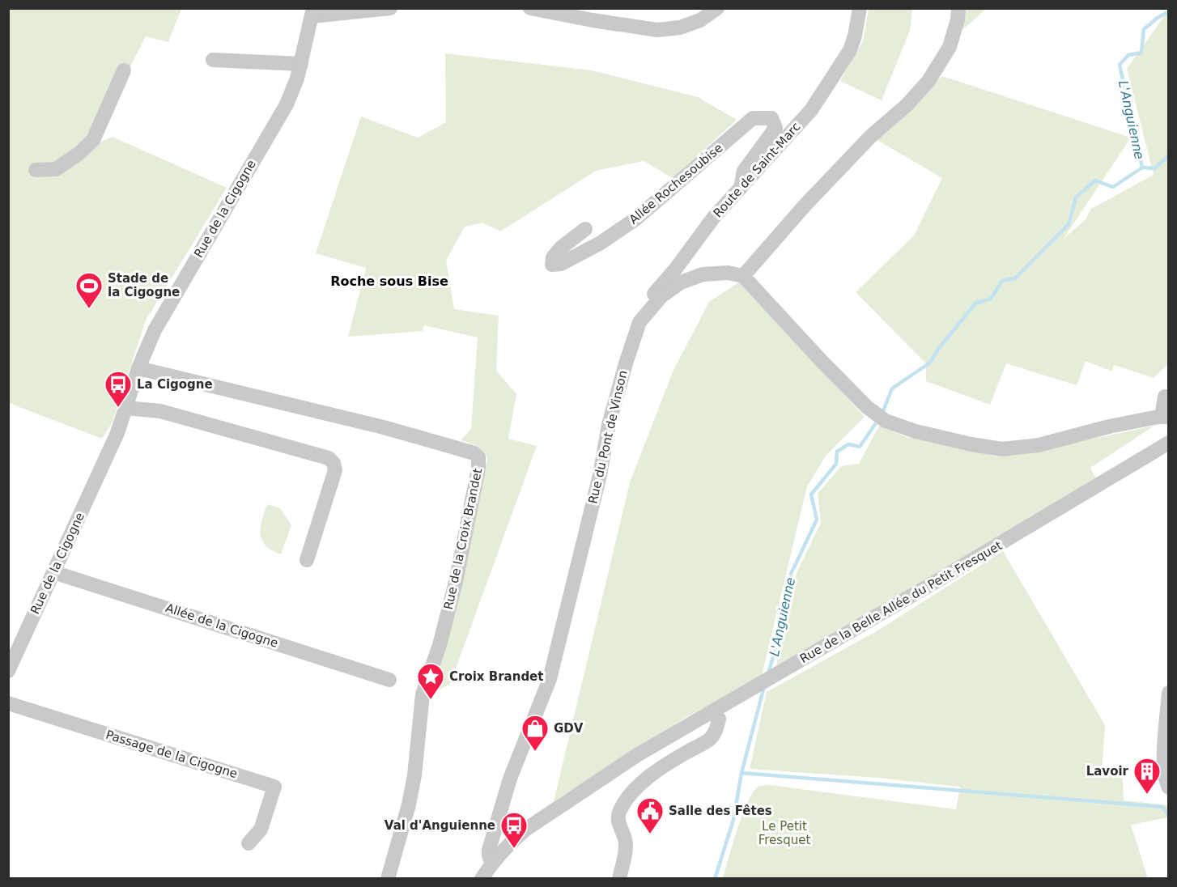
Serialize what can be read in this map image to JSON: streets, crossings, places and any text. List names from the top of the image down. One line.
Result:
{"streets":{"street":["Route de Saint-Marc","Allée Rochesoubise","Rue de la Cigogne","Rue du Pont de Vinson","Rue de la Croix Brandet","Rue de la Belle Allée du Petit Fresquet","Allée de la Cigogne","Passage de la Cigogne"]},"crossings":[["Route de Saint-Marc","Allée Rochesoubise"],["Route de Saint-Marc","Rue du Pont de Vinson"],["Rue de la Cigogne","Rue de la Croix Brandet"],["Rue de la Cigogne","Allée de la Cigogne"],["Rue du Pont de Vinson","Rue de la Belle Allée du Petit Fresquet"]],"districts":["Roche sous Bise"],"water":["L'Anguienne"],"parks":["Le Petit Fresquet"],"places":{"sports":["Stade de la Cigogne"],"bus stop":["La Cigogne","Val d'Anguienne"],"place":["Croix Brandet"],"shop":["GDV"],"building":["Lavoir"],"public building":["Salle des Fêtes"]}}
